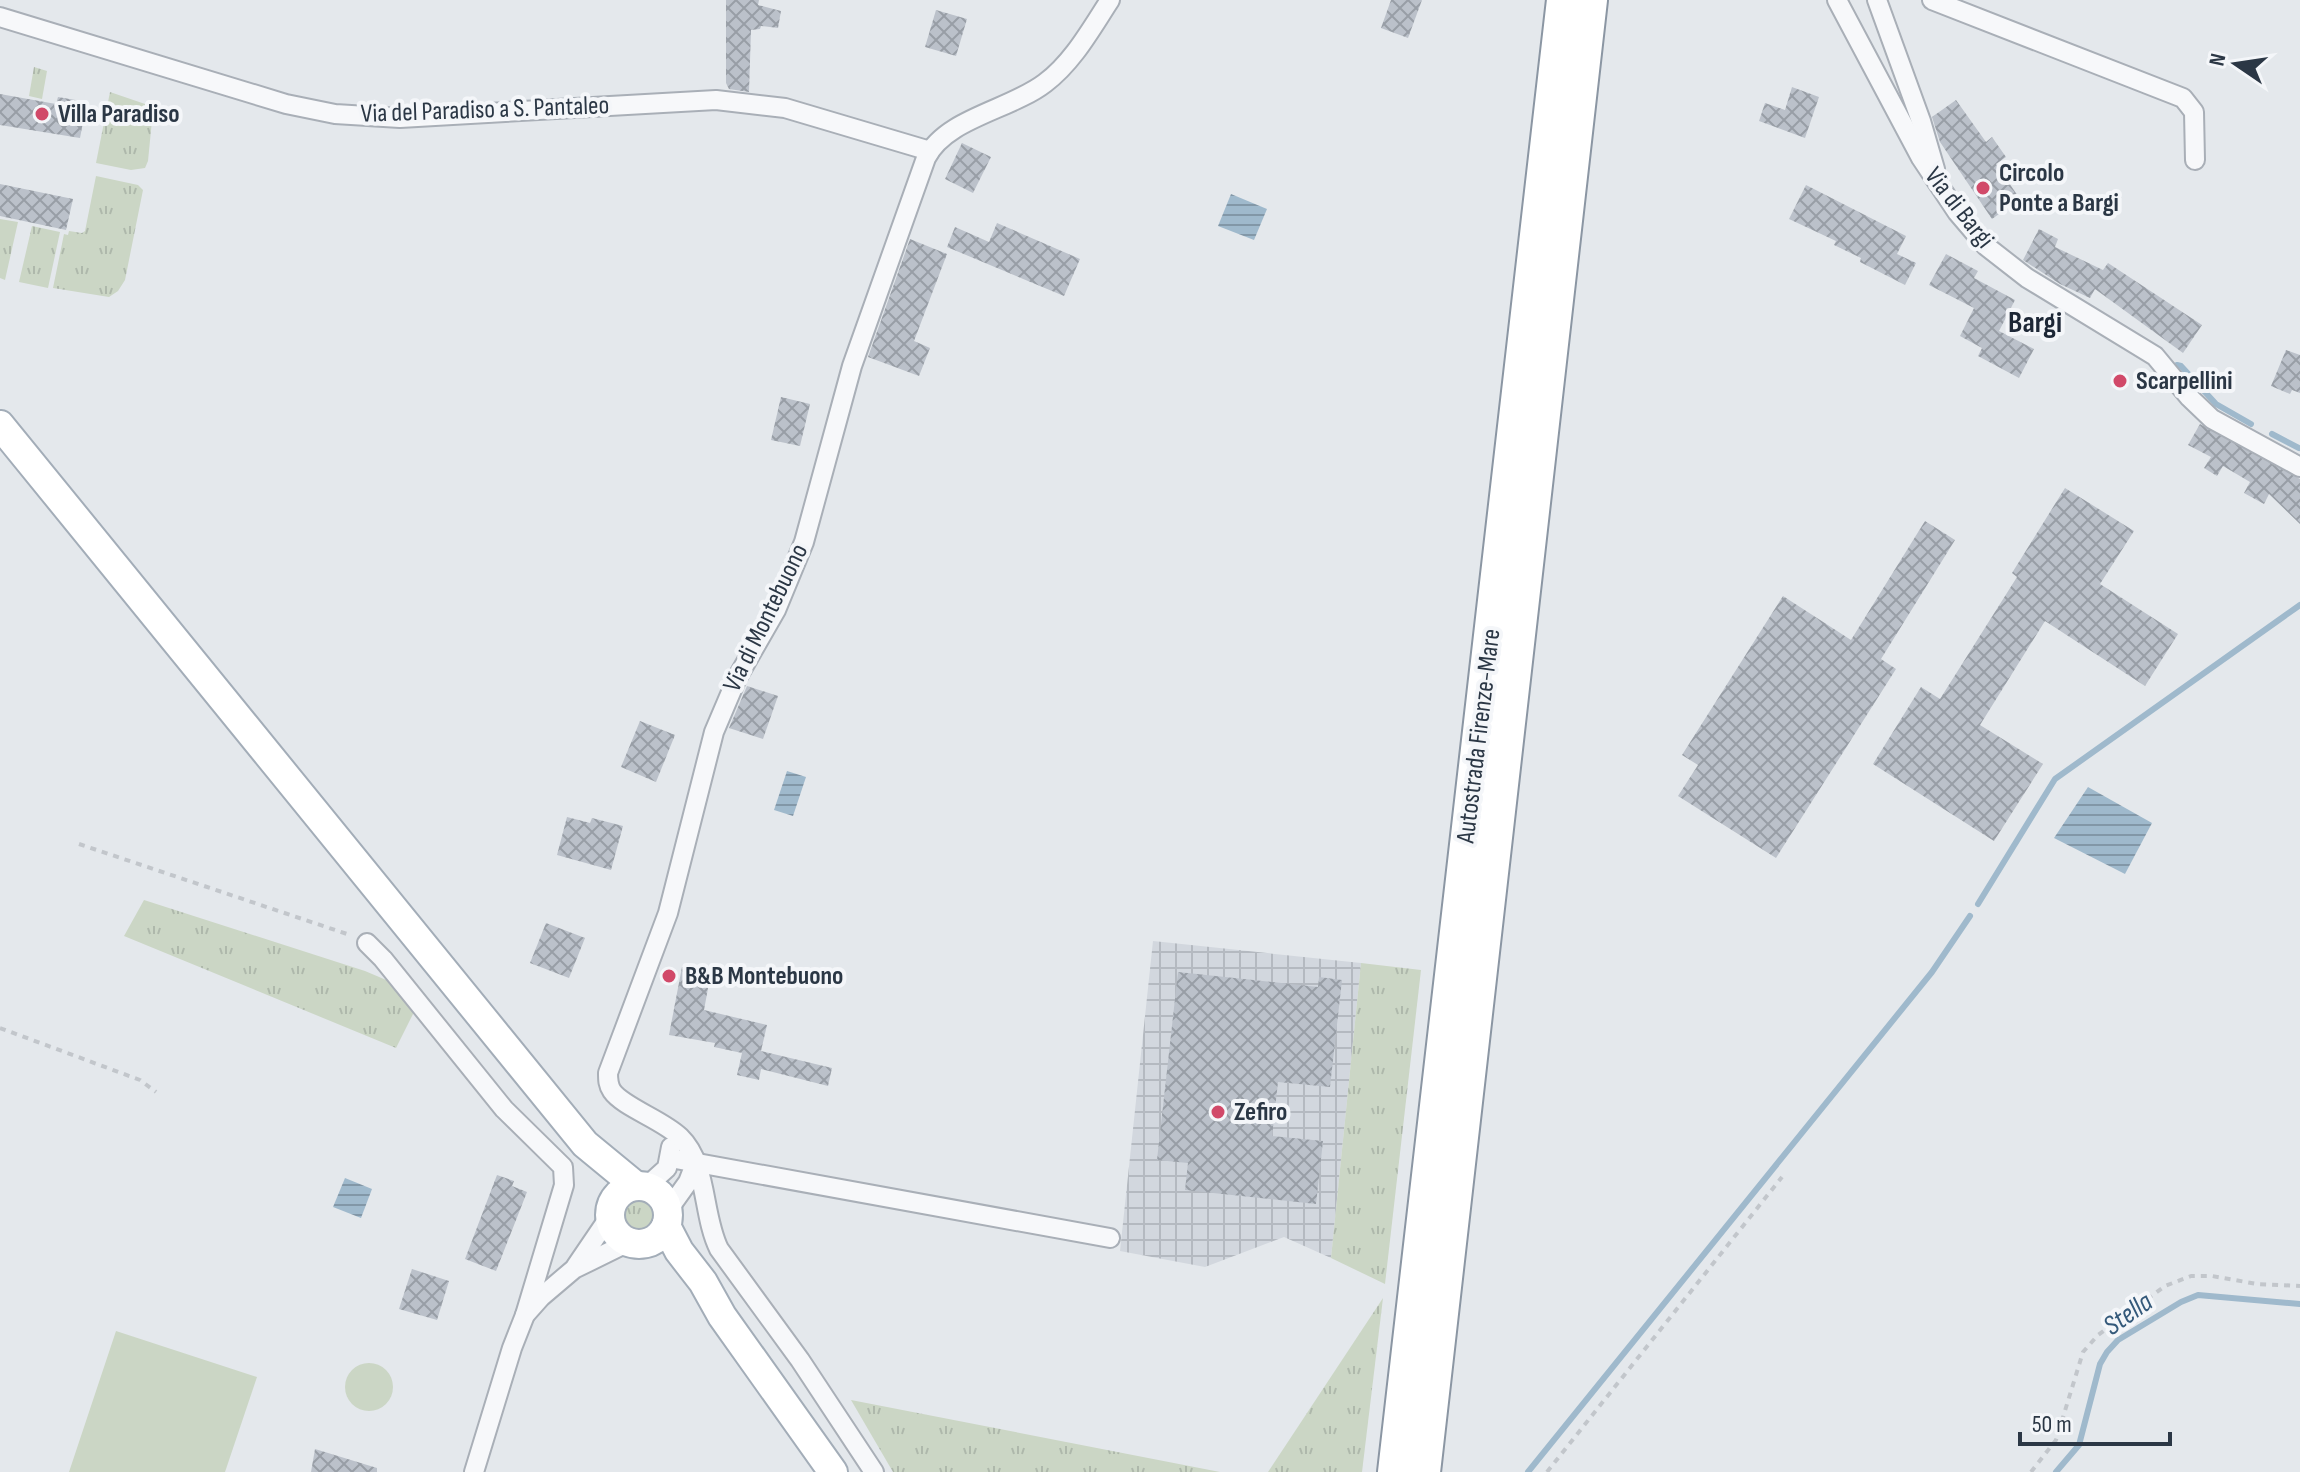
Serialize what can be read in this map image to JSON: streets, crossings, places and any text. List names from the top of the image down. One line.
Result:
{"streets":{"highway":["Autostrada Firenze-Mare"],"street":["Via del Paradiso a S. Pantaleo","Via di Bargi","Via di Montebuono"]},"crossings":[["Via del Paradiso a S. Pantaleo","Via di Montebuono"]],"districts":["Bargi"],"water":["Stella"],"places":["Villa Paradiso","Circolo Ponte a Bargi","Scarpellini","B&B Montebuono","Zefiro"],"scale_bar":"50 m","north":"left"}
